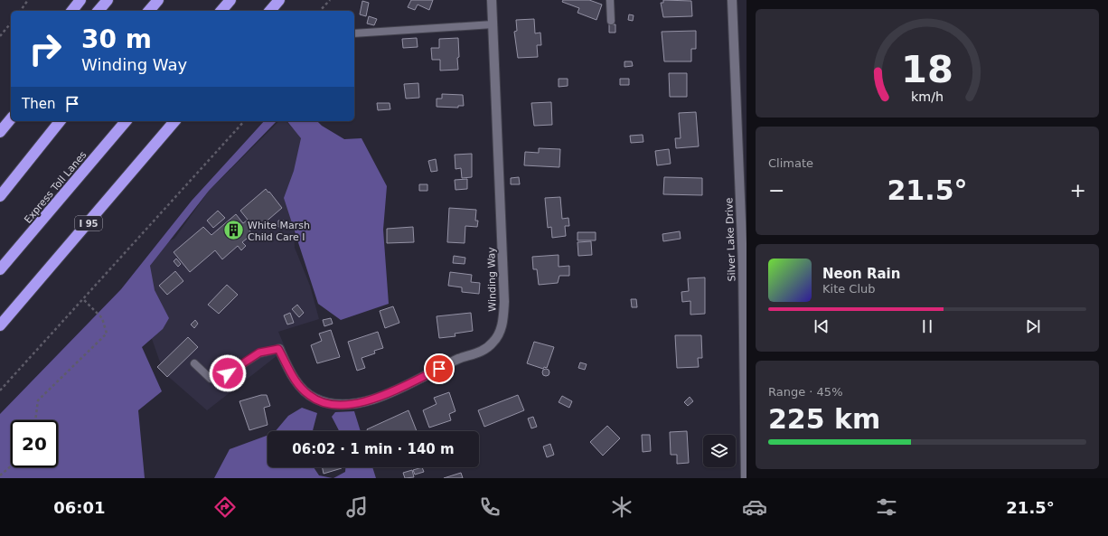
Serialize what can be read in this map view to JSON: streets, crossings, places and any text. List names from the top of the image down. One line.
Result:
{"streets":{"highway":["Express Toll Lanes","I 95"],"street":["Silver Lake Drive","Winding Way"]},"places":{"building":["White Marsh Child Care I"]},"page":{"turn":["30 m","Winding Way"],"then":"Then","tile":["Climate",["Range · 45%","225 km"]],"heat":["−","21.5°","+"],"song":["Neon Rain","Kite Club"],"limit":"20","trip":"06:02 · 1 min · 140 m","tabs":["06:01","21.5°"],"gauge":["18","km/h"]}}
